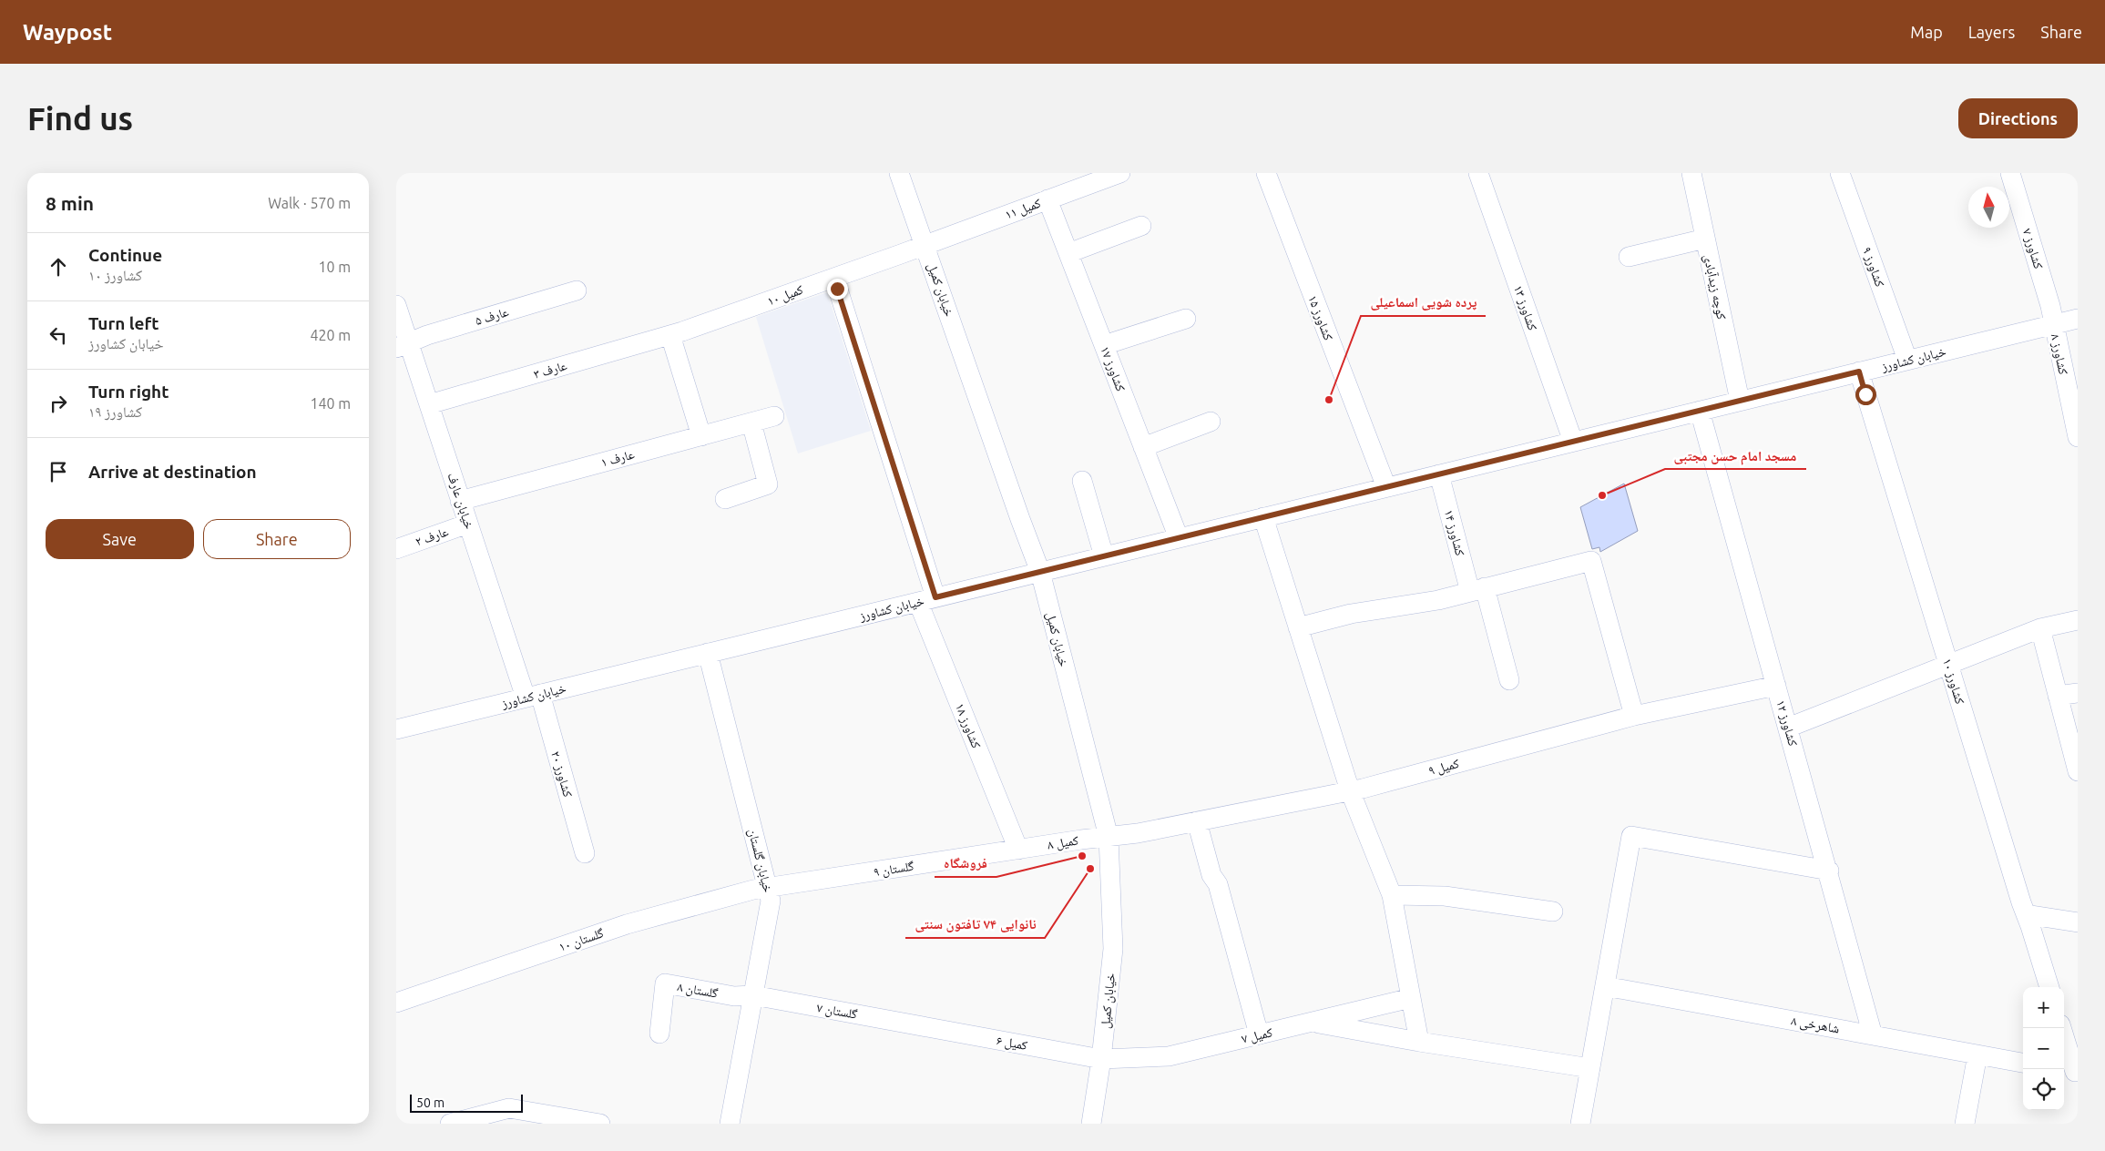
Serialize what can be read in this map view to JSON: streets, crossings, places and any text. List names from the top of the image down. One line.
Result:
{"streets":{"street":["کمیل ۱۱","کشاورز ۷","کشاورز ۹","کوچه زیدآبادی","خیابان کمیل","کمیل ۱۰","کشاورز ۱۳","عارف ۵","کشاورز ۱۵","کشاورز ۸","خیابان کشاورز","کشاورز ۱۷","عارف ۳","عارف ۱","خیابان عارف","کشاورز ۱۴","عارف ۲","کشاورز ۱۰","کشاورز ۱۲","کشاورز ۱۸","کمیل ۹","کشاورز ۲۰","کمیل ۸","خیابان گلستان","گلستان ۹","گلستان ۱۰","گلستان ۸","گلستان ۷","شاهرخی ۸","کمیل ۷","کمیل ۶"]},"crossings":[["کمیل ۱۱","خیابان کمیل"],["کمیل ۱۱","کمیل ۱۰"],["کمیل ۱۱","کشاورز ۱۷"],["کشاورز ۷","کشاورز ۸"],["کشاورز ۷","خیابان کشاورز"],["کشاورز ۹","خیابان کشاورز"],["کوچه زیدآبادی","خیابان کشاورز"],["خیابان کمیل","کمیل ۱۰"],["خیابان کمیل","خیابان کشاورز"],["خیابان کمیل","کمیل ۹"],["خیابان کمیل","کمیل ۸"],["خیابان کمیل","کمیل ۷"],["خیابان کمیل","کمیل ۶"],["کمیل ۱۰","عارف ۳"],["کمیل ۱۰","کشاورز ۱۸"],["کشاورز ۱۳","خیابان کشاورز"],["عارف ۵","خیابان عارف"],["کشاورز ۱۵","خیابان کشاورز"],["کشاورز ۸","خیابان کشاورز"],["خیابان کشاورز","کشاورز ۱۷"],["خیابان کشاورز","خیابان عارف"],["خیابان کشاورز","کشاورز ۱۴"],["خیابان کشاورز","کشاورز ۱۰"],["خیابان کشاورز","کشاورز ۱۲"],["خیابان کشاورز","کشاورز ۱۸"],["خیابان کشاورز","کشاورز ۲۰"],["خیابان کشاورز","خیابان گلستان"],["عارف ۳","خیابان عارف"],["عارف ۱","خیابان عارف"],["خیابان عارف","عارف ۲"],["خیابان عارف","کشاورز ۲۰"],["کشاورز ۱۲","کمیل ۹"],["کشاورز ۱۲","شاهرخی ۸"],["کشاورز ۱۸","کمیل ۸"],["کشاورز ۱۸","گلستان ۹"],["کمیل ۹","کمیل ۸"],["کمیل ۸","گلستان ۹"],["خیابان گلستان","گلستان ۹"],["خیابان گلستان","گلستان ۱۰"],["خیابان گلستان","گلستان ۸"],["خیابان گلستان","گلستان ۷"],["گلستان ۹","گلستان ۱۰"],["گلستان ۸","گلستان ۷"],["گلستان ۷","کمیل ۶"],["کمیل ۷","کمیل ۶"]],"places":["پرده شویی اسماعیلی","مسجد امام حسن مجتبی","فروشگاه","نانوایی ۷۴ تافتون سنتی"],"scale_bar":"50 m","north":"top","page":{"header":"Waypost","nav":["Map","Layers","Share"],"buttons":["Directions",["Save","Share"]],"title":"Find us","heading":["8 min","Walk · 570 m"],"list":[["Continue","کشاورز ۱۰","10 m"],["Turn left","خیابان کشاورز","420 m"],["Turn right","کشاورز ۱۹","140 m"],"Arrive at destination"],"map_buttons":["+","−"],"scale":"50 m"}}
